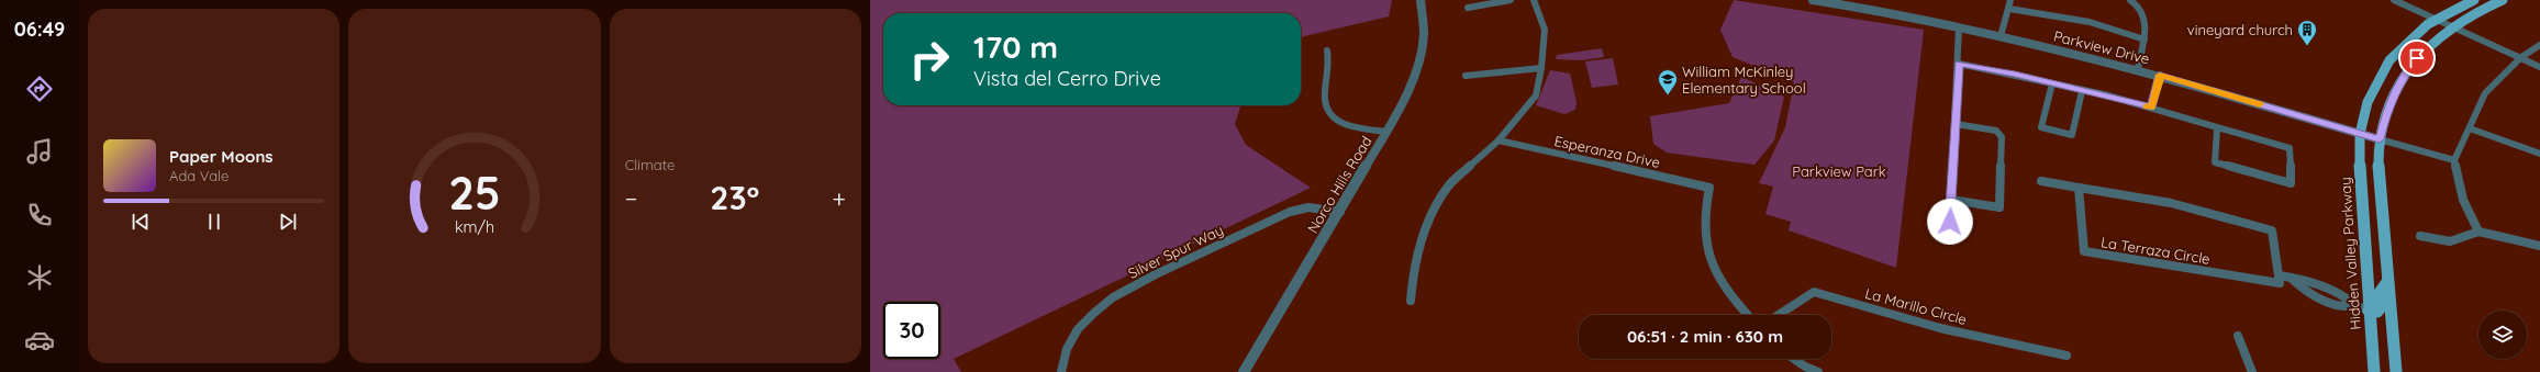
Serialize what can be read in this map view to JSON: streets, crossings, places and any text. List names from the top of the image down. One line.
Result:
{"streets":{"main road":["Hidden Valley Parkway"],"street":["Parkview Drive","Esperanza Drive","Norco Hills Road","La Terraza Circle","Silver Spur Way","La Marillo Circle"]},"crossings":[["Parkview Drive","Hidden Valley Parkway"],["Norco Hills Road","Silver Spur Way"]],"parks":["Parkview Park"],"places":{"building":["vineyard church"],"school or university":["William McKinley Elementary School"]},"page":{"tabs":"06:49","tile":"Climate","turn":["170 m","Vista del Cerro Drive"],"song":["Paper Moons","Ada Vale"],"heat":["−","23°","+"],"limit":"30","trip":"06:51 · 2 min · 630 m","gauge":["25","km/h"]}}
